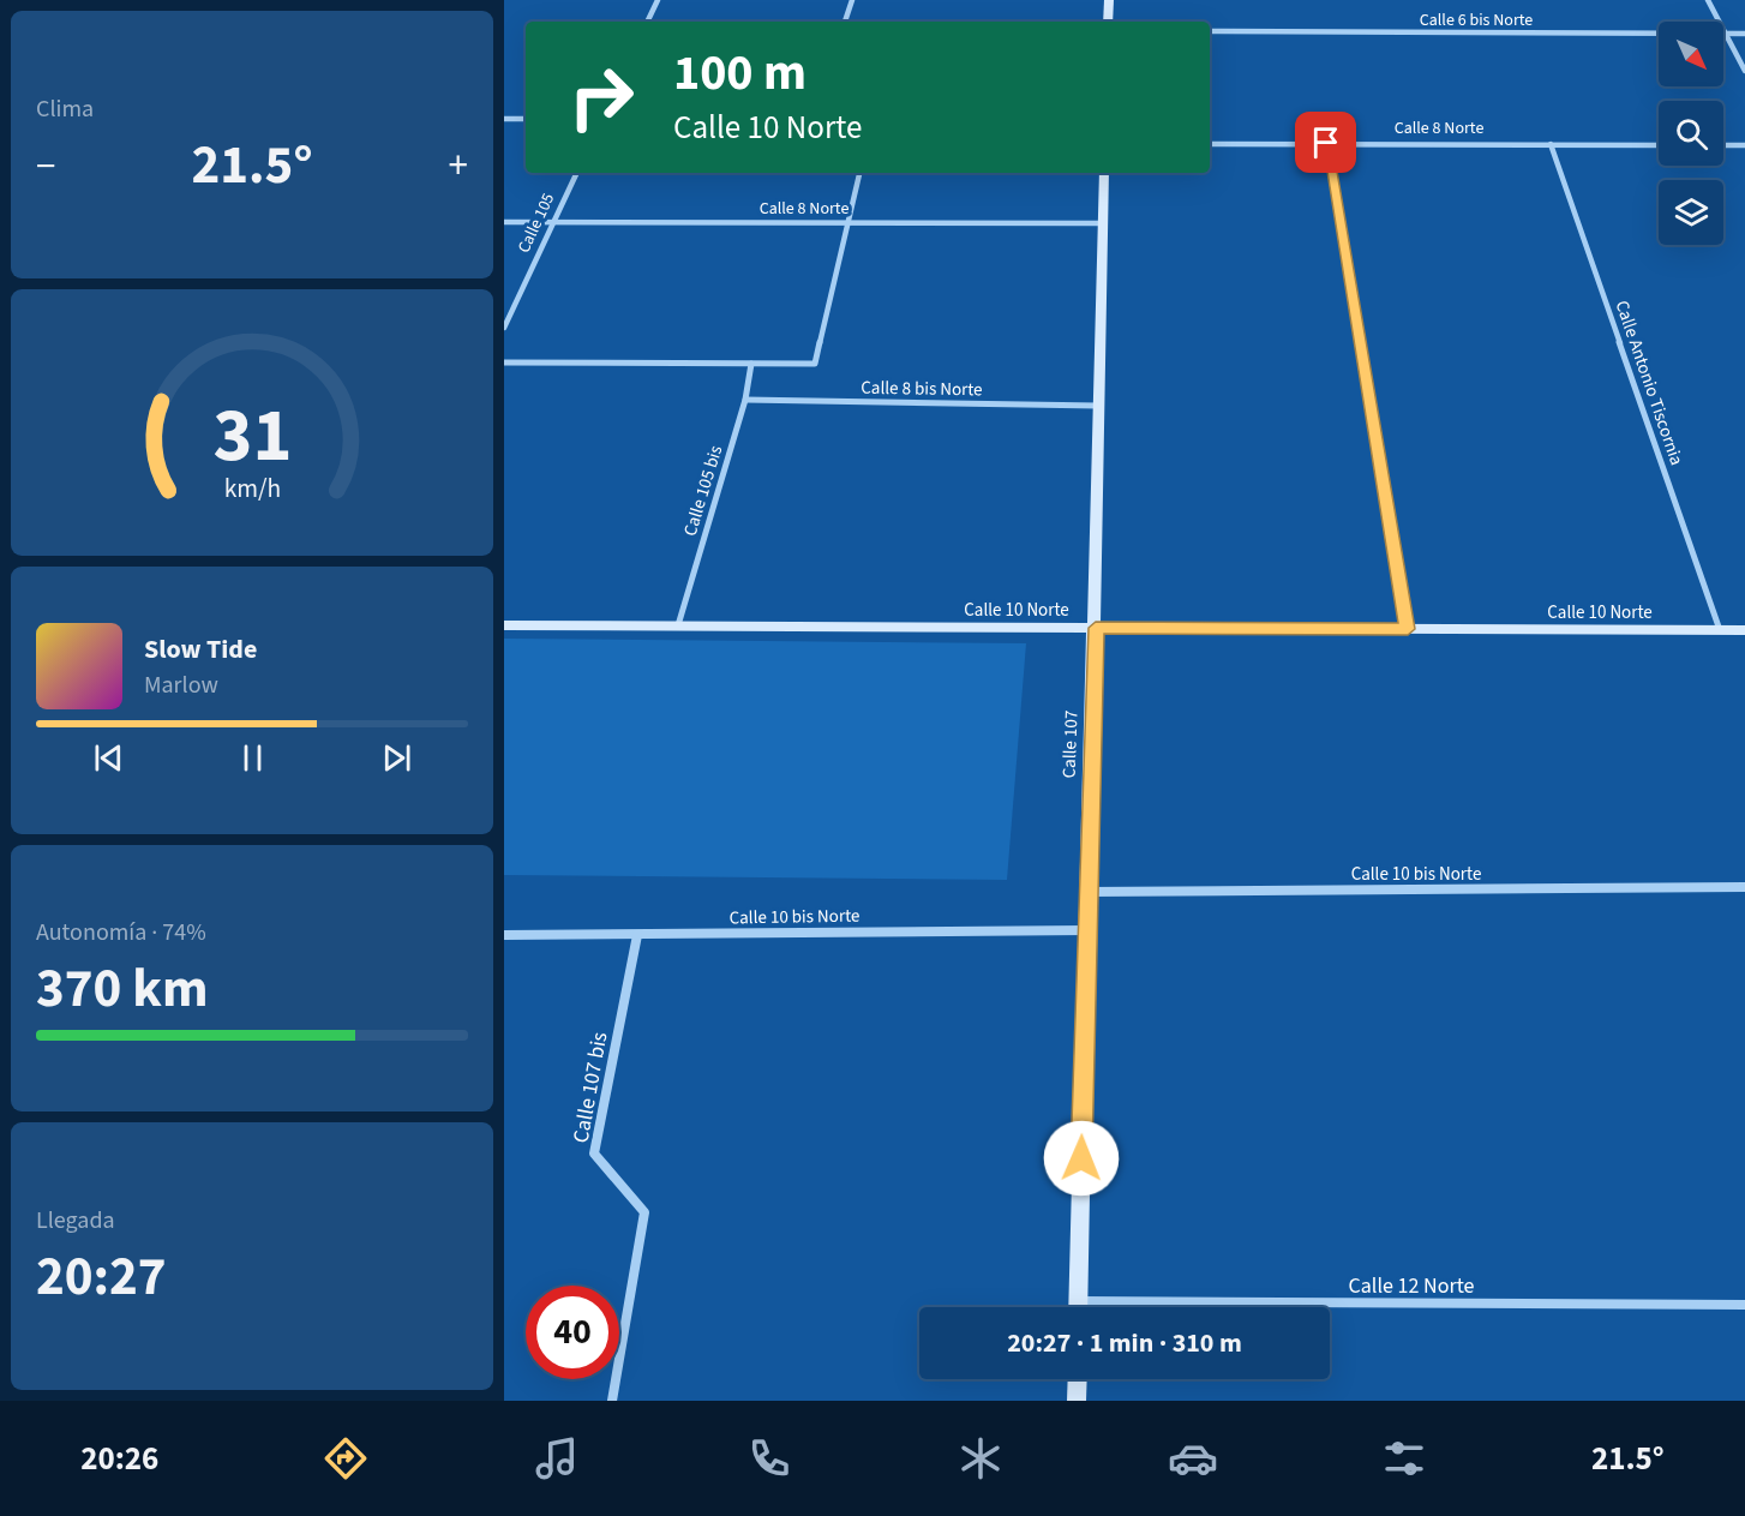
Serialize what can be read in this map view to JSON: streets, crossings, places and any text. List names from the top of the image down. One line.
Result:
{"streets":{"street":["Calle 6 bis Norte","Calle 8 Norte","Calle 105","Calle Antonio Tiscornia","Calle 8 bis Norte","Calle 105 bis","Calle 10 Norte","Calle 107","Calle 10 bis Norte","Calle 107 bis","Calle 12 Norte"]},"crossings":[["Calle 8 Norte","Calle 105"],["Calle 8 Norte","Calle Antonio Tiscornia"],["Calle 8 Norte","Calle 107"],["Calle Antonio Tiscornia","Calle 10 Norte"],["Calle 8 bis Norte","Calle 105 bis"],["Calle 8 bis Norte","Calle 107"],["Calle 105 bis","Calle 10 Norte"],["Calle 10 Norte","Calle 107"],["Calle 107","Calle 10 bis Norte"],["Calle 107","Calle 12 Norte"],["Calle 10 bis Norte","Calle 107 bis"]],"north":"bottom right","page":{"tile":["Clima",["Autonomía · 74%","370 km"],["Llegada","20:27"]],"turn":["100 m","Calle 10 Norte"],"heat":["−","21.5°","+"],"song":["Slow Tide","Marlow"],"limit":"40","trip":"20:27 · 1 min · 310 m","tabs":["20:26","21.5°"],"gauge":["31","km/h"]}}
